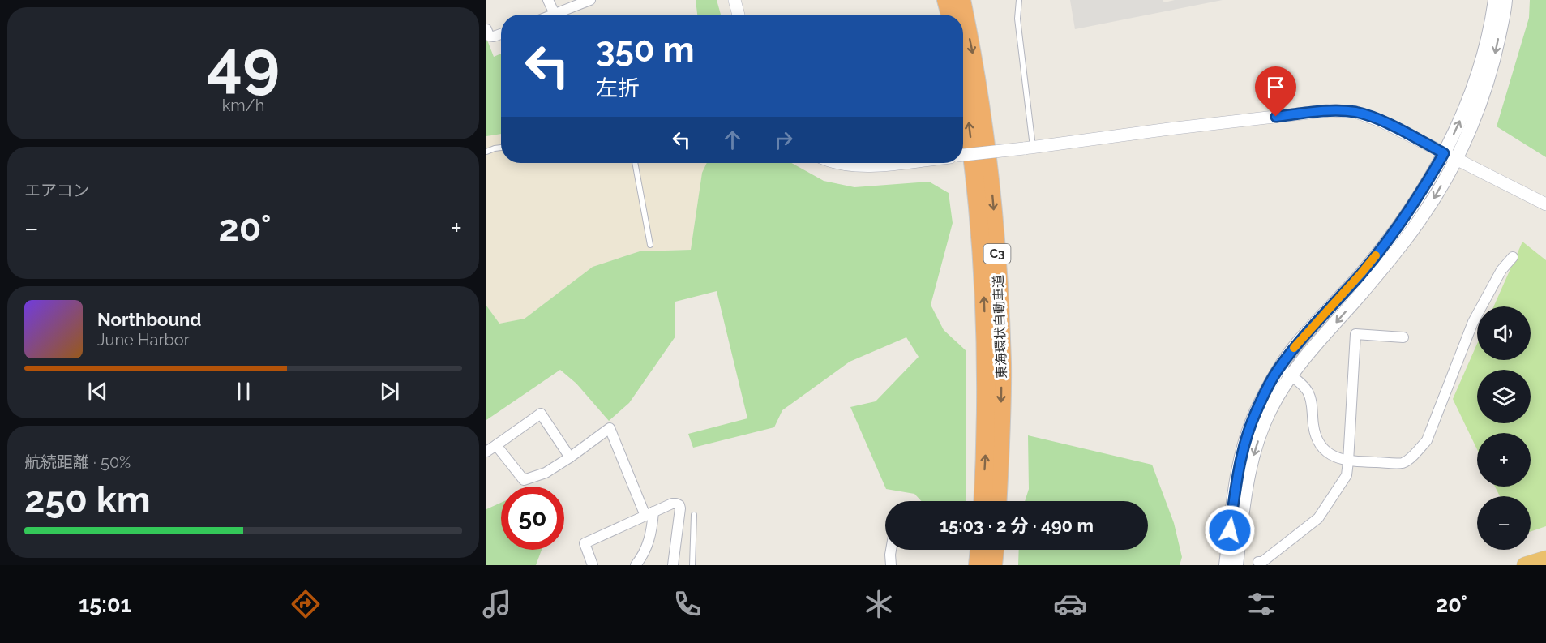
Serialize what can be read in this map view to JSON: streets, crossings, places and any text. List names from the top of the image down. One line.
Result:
{"streets":{"highway":["C3","東海環状自動車道"]},"page":{"tile":[["49","km/h"],"エアコン",["航続距離 · 50%","250 km"]],"turn":["350 m","左折"],"heat":["−","20°","+"],"song":["Northbound","June Harbor"],"map_buttons":["+","−"],"limit":"50","trip":"15:03 · 2 分 · 490 m","tabs":["15:01","20°"]}}
